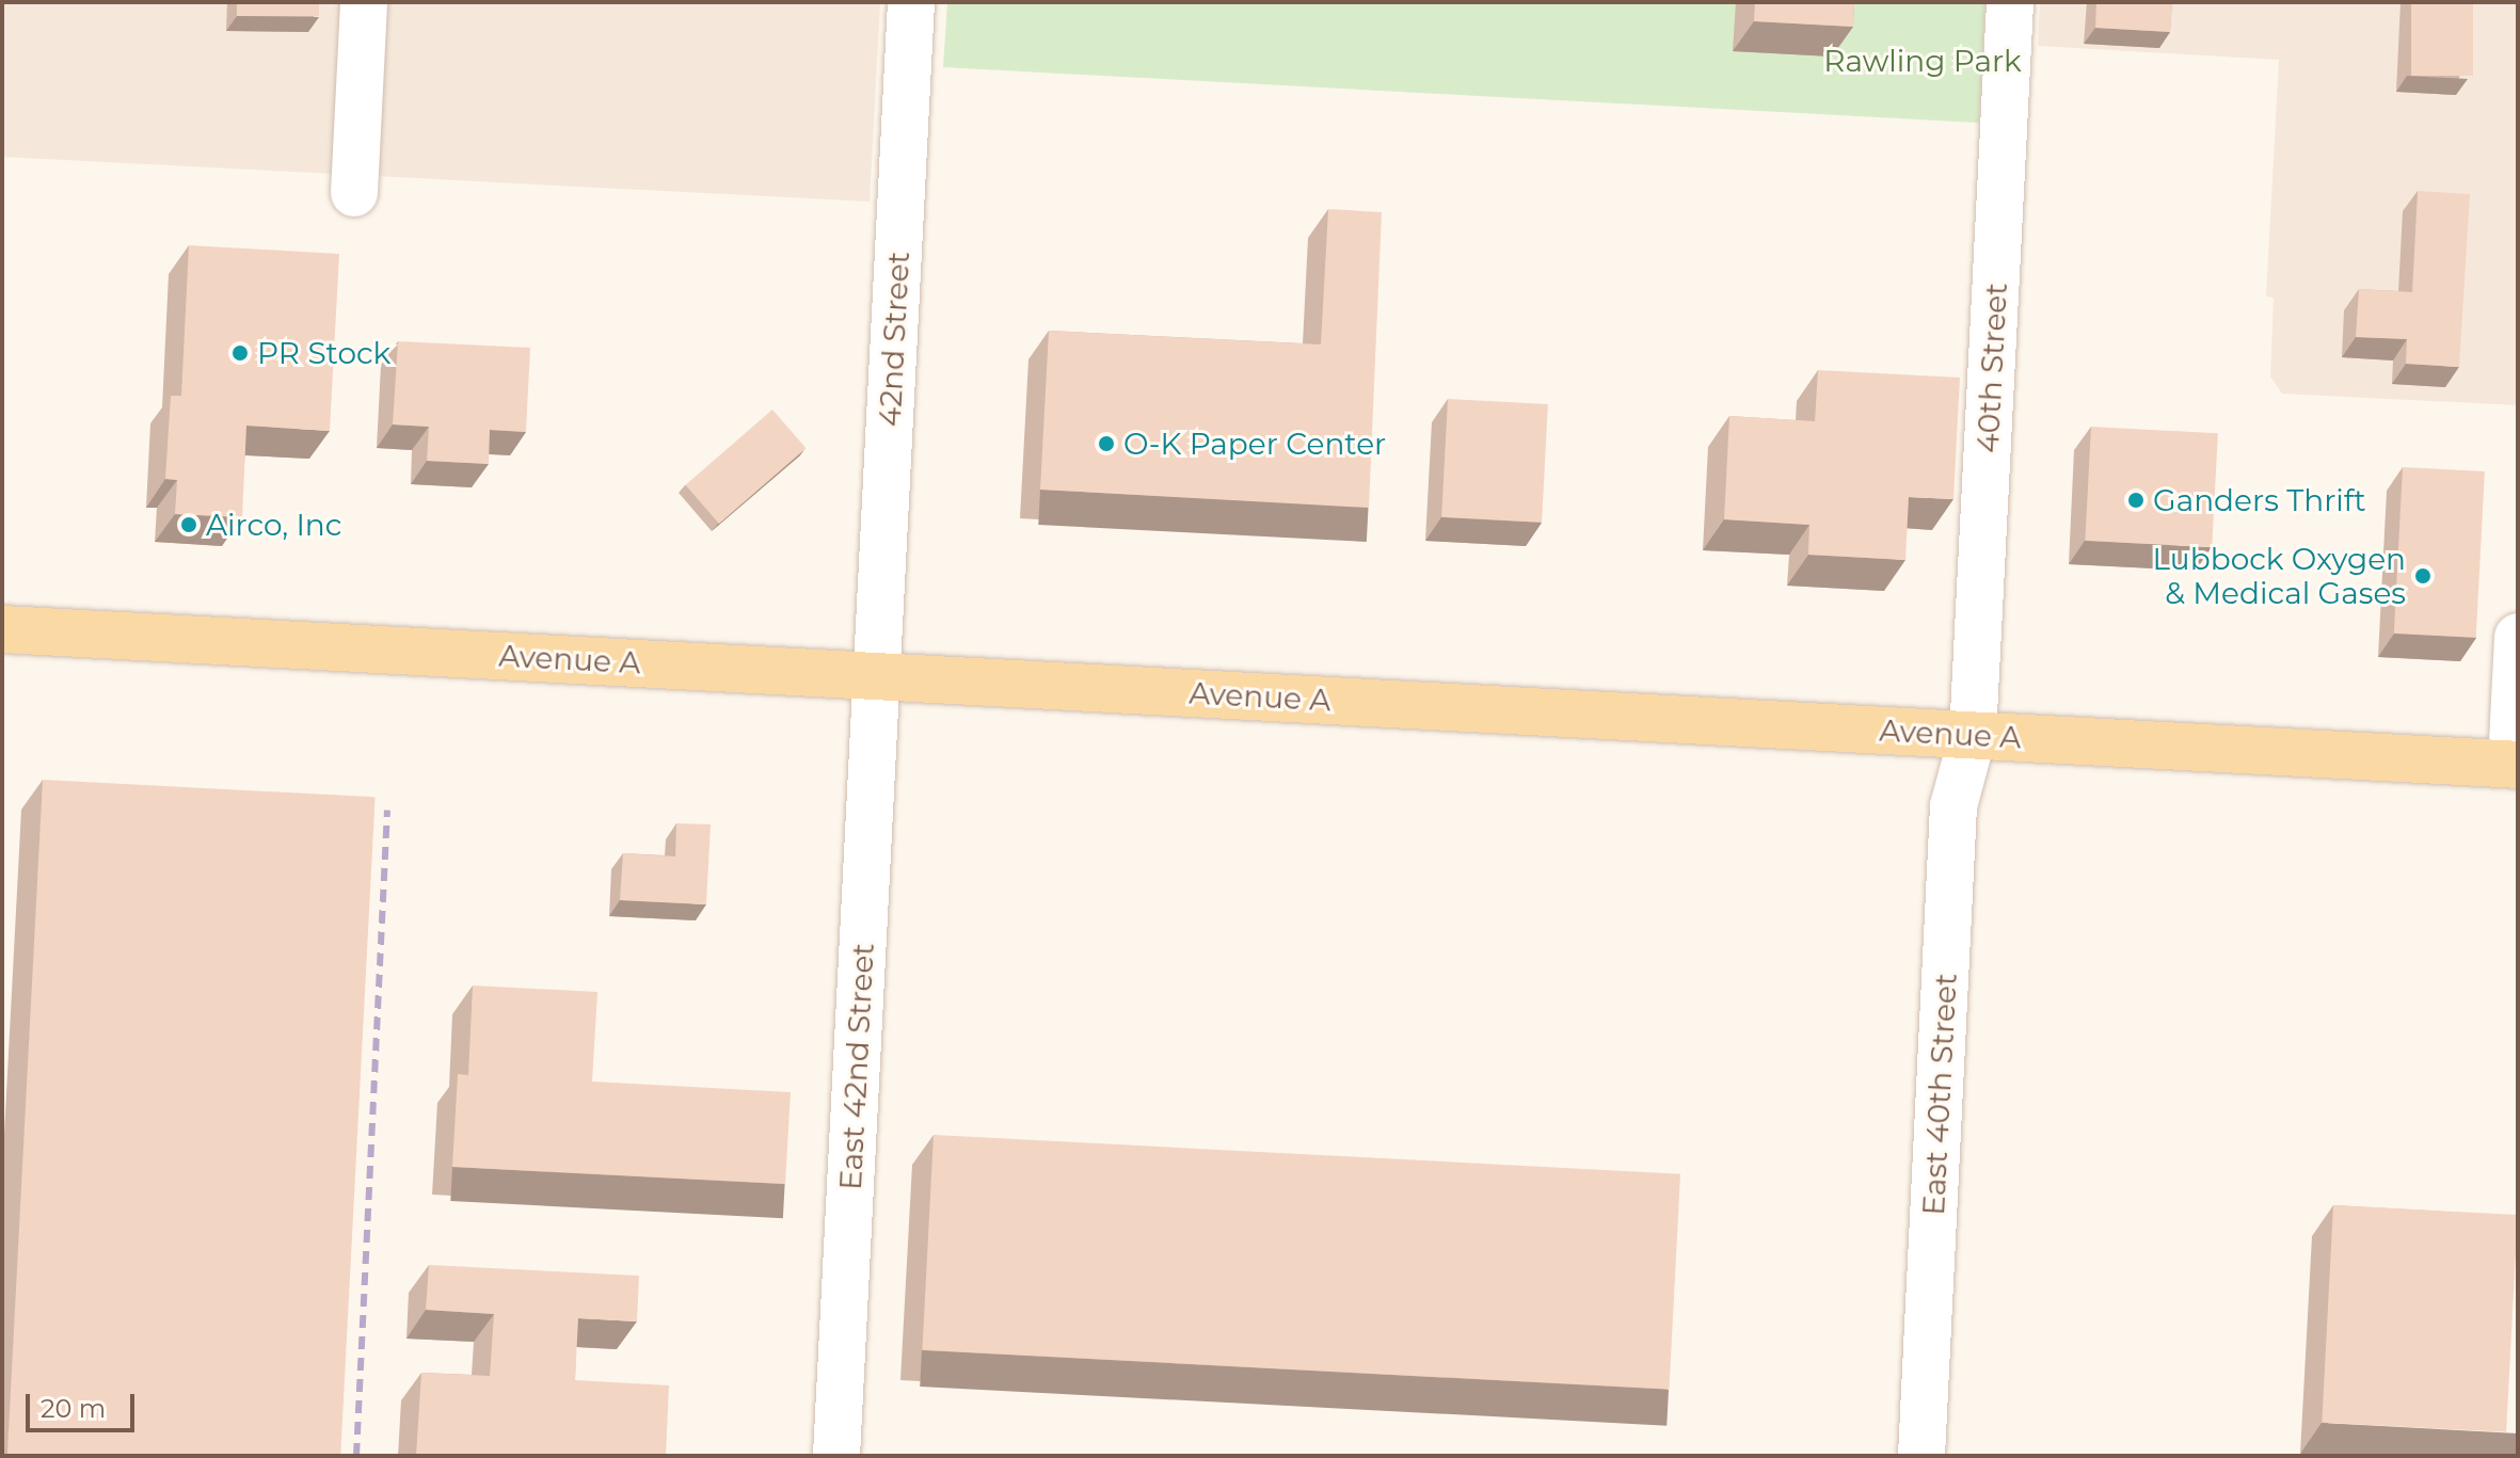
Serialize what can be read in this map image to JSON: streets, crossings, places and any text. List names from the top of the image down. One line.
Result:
{"streets":{"main road":["Avenue A"],"street":["42nd Street","40th Street","East 42nd Street","East 40th Street"]},"crossings":[["42nd Street","Avenue A"],["42nd Street","East 42nd Street"],["40th Street","Avenue A"],["40th Street","East 40th Street"],["Avenue A","East 42nd Street"],["Avenue A","East 40th Street"]],"parks":["Rawling Park"],"places":["PR Stock","O-K Paper Center","Ganders Thrift","Airco, Inc","Lubbock Oxygen & Medical Gases"],"scale_bar":"20 m"}
